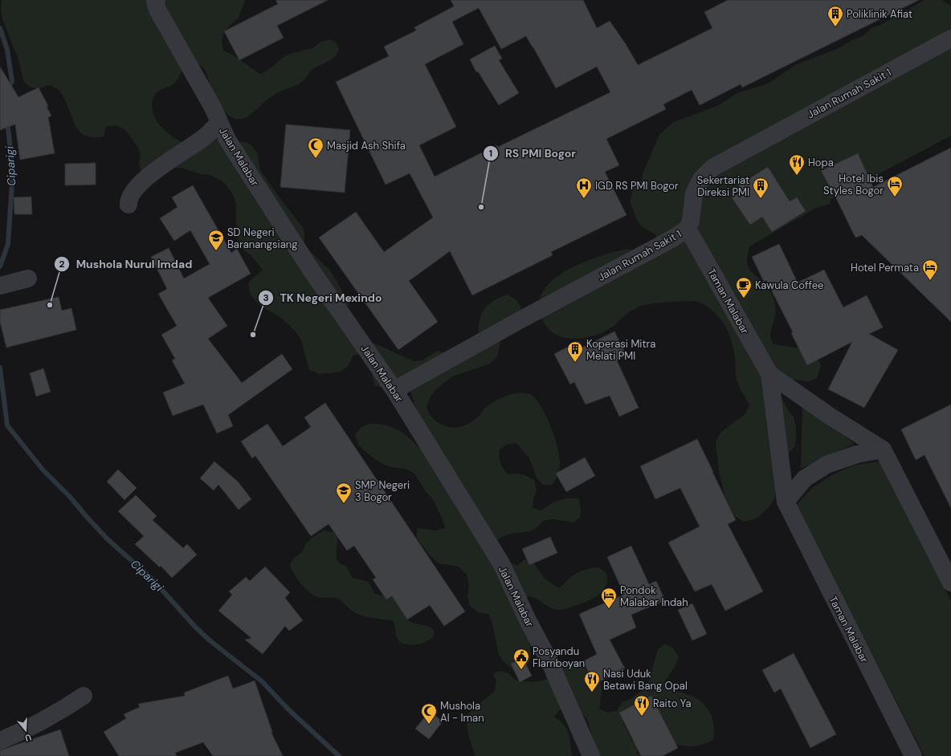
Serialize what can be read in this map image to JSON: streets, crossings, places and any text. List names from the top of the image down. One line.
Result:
{"streets":{"street":["Jalan Rumah Sakit 1","Jalan Malabar","Taman Malabar"]},"crossings":[["Jalan Rumah Sakit 1","Jalan Malabar"],["Jalan Rumah Sakit 1","Taman Malabar"]],"water":["Ciparigi"],"places":{"building":["Poliklinik Afiat","Sekertariat Direksi PMI","Koperasi Mitra Melati PMI"],"mosque":["Masjid Ash Shifa","Mushola Al - Iman"],"restaurant":["Hopa","Nasi Uduk Betawi Bang Opal","Raito Ya"],"hotel":["Hotel Ibis Styles Bogor","Hotel Permata","Pondok Malabar Indah"],"hospital":["IGD RS PMI Bogor"],"other":["RS PMI Bogor","Mushola Nurul Imdad","TK Negeri Mexindo"],"school or university":["SD Negeri Baranangsiang","SMP Negeri 3 Bogor"],"cafe":["Kawula Coffee"],"public building":["Posyandu Flamboyan"]},"north":"bottom"}
